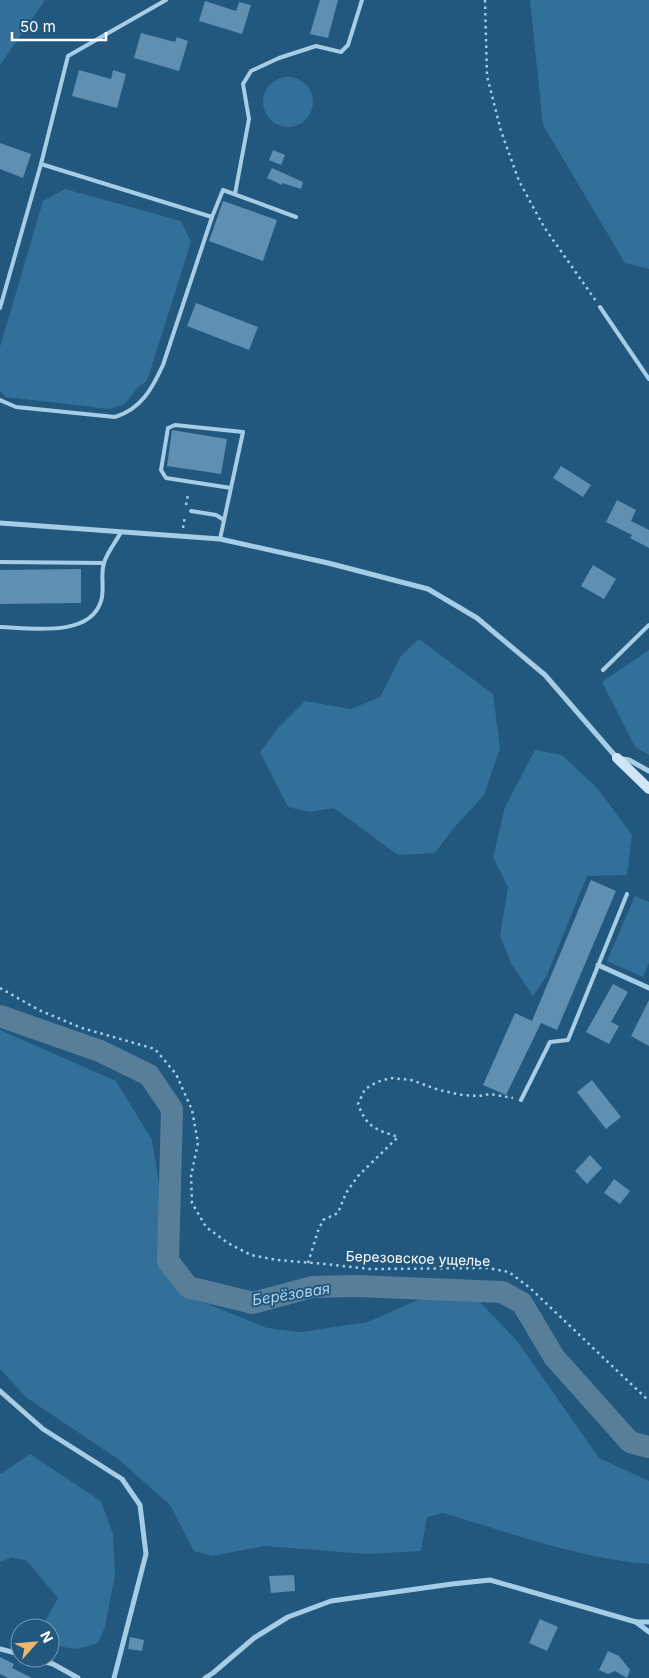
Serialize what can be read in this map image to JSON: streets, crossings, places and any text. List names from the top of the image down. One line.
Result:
{"streets":{"path":["Березовское ущелье"]},"water":["Берёзовая"],"scale_bar":"50 m","north":"top right"}
